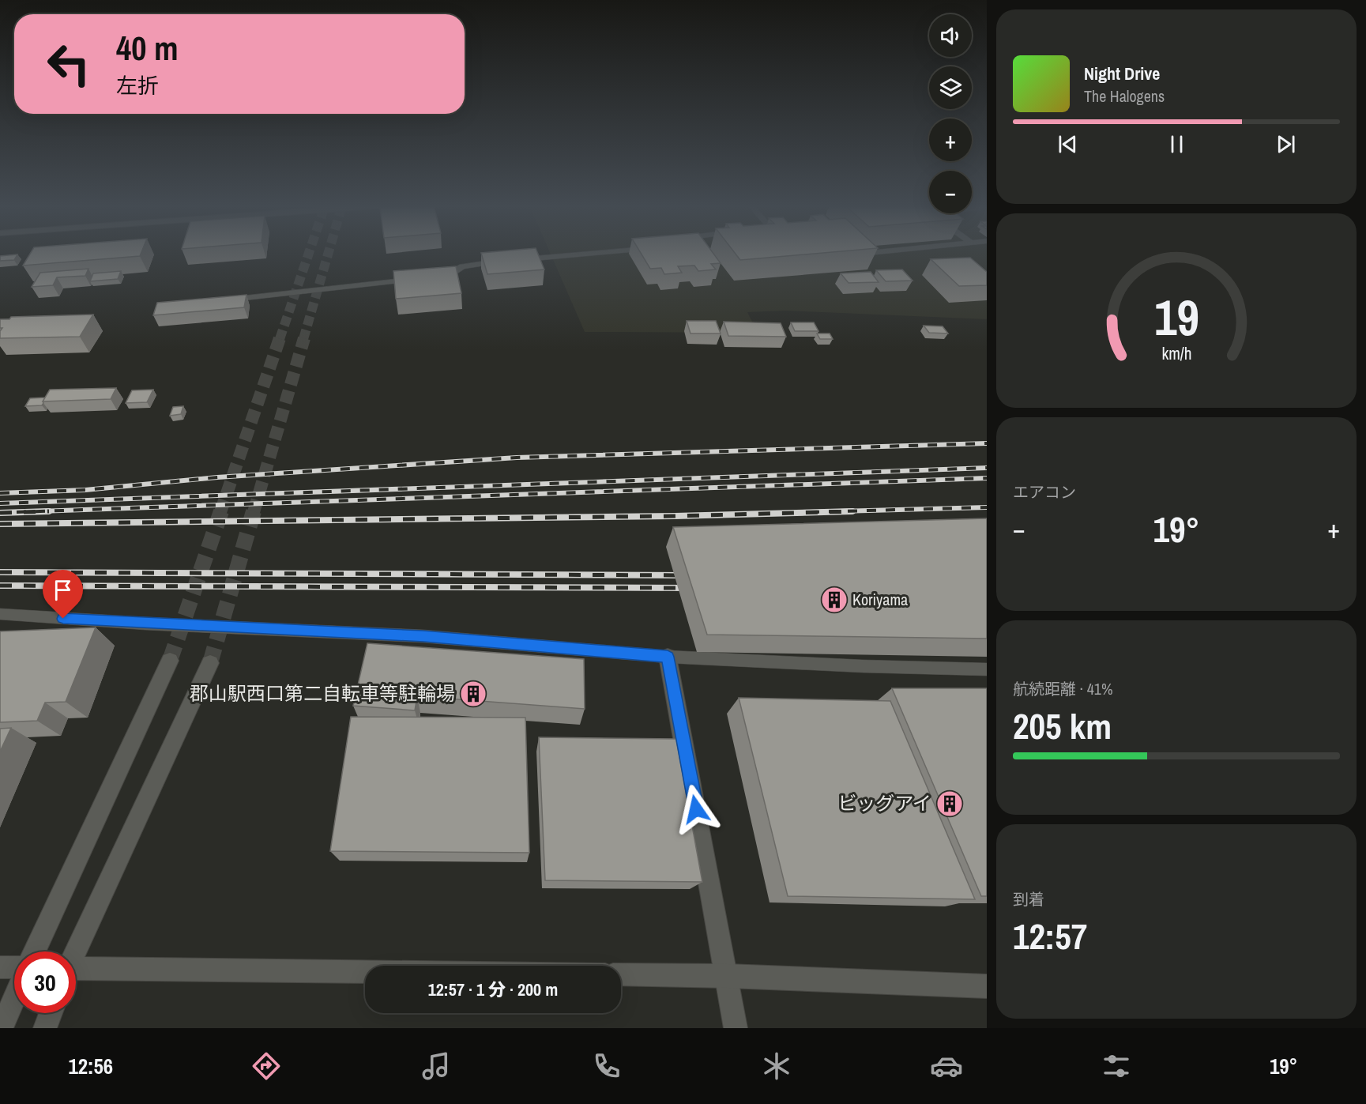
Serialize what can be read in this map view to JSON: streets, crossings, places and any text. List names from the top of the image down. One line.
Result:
{"places":{"building":["Koriyama","郡山駅西口第二自転車等駐輪場","ビッグアイ"]},"page":{"map_buttons":["+","−"],"turn":["40 m","左折"],"song":["Night Drive","The Halogens"],"tile":["エアコン",["航続距離 · 41%","205 km"],["到着","12:57"]],"heat":["−","19°","+"],"limit":"30","trip":"12:57 · 1 分 · 200 m","tabs":["12:56","19°"],"gauge":["19","km/h"]}}
